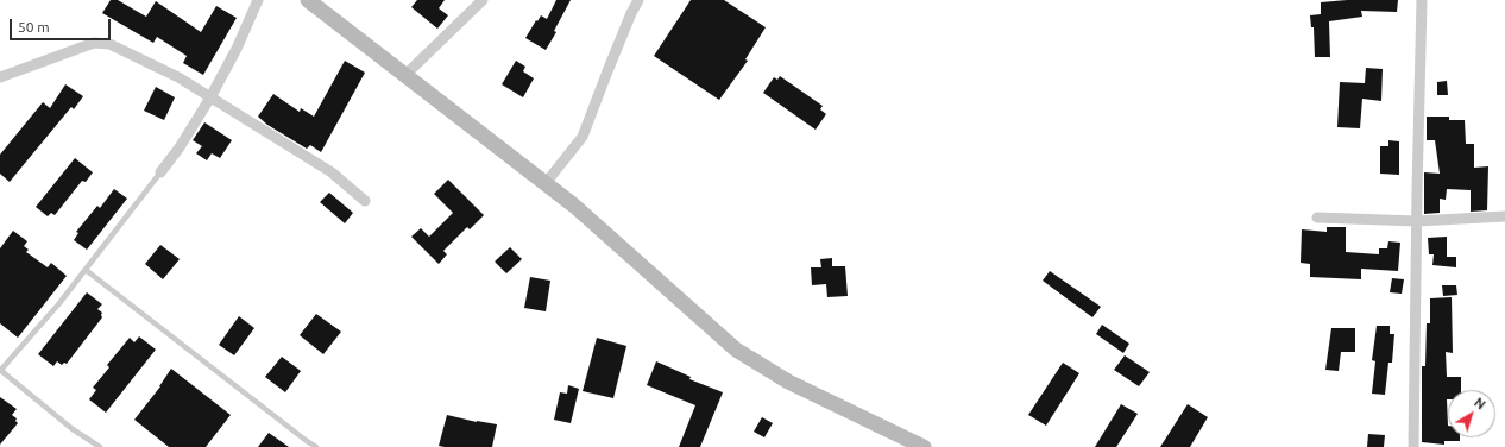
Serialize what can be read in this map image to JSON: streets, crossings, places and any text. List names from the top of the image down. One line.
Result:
{"scale_bar":"50 m","north":"top right"}
